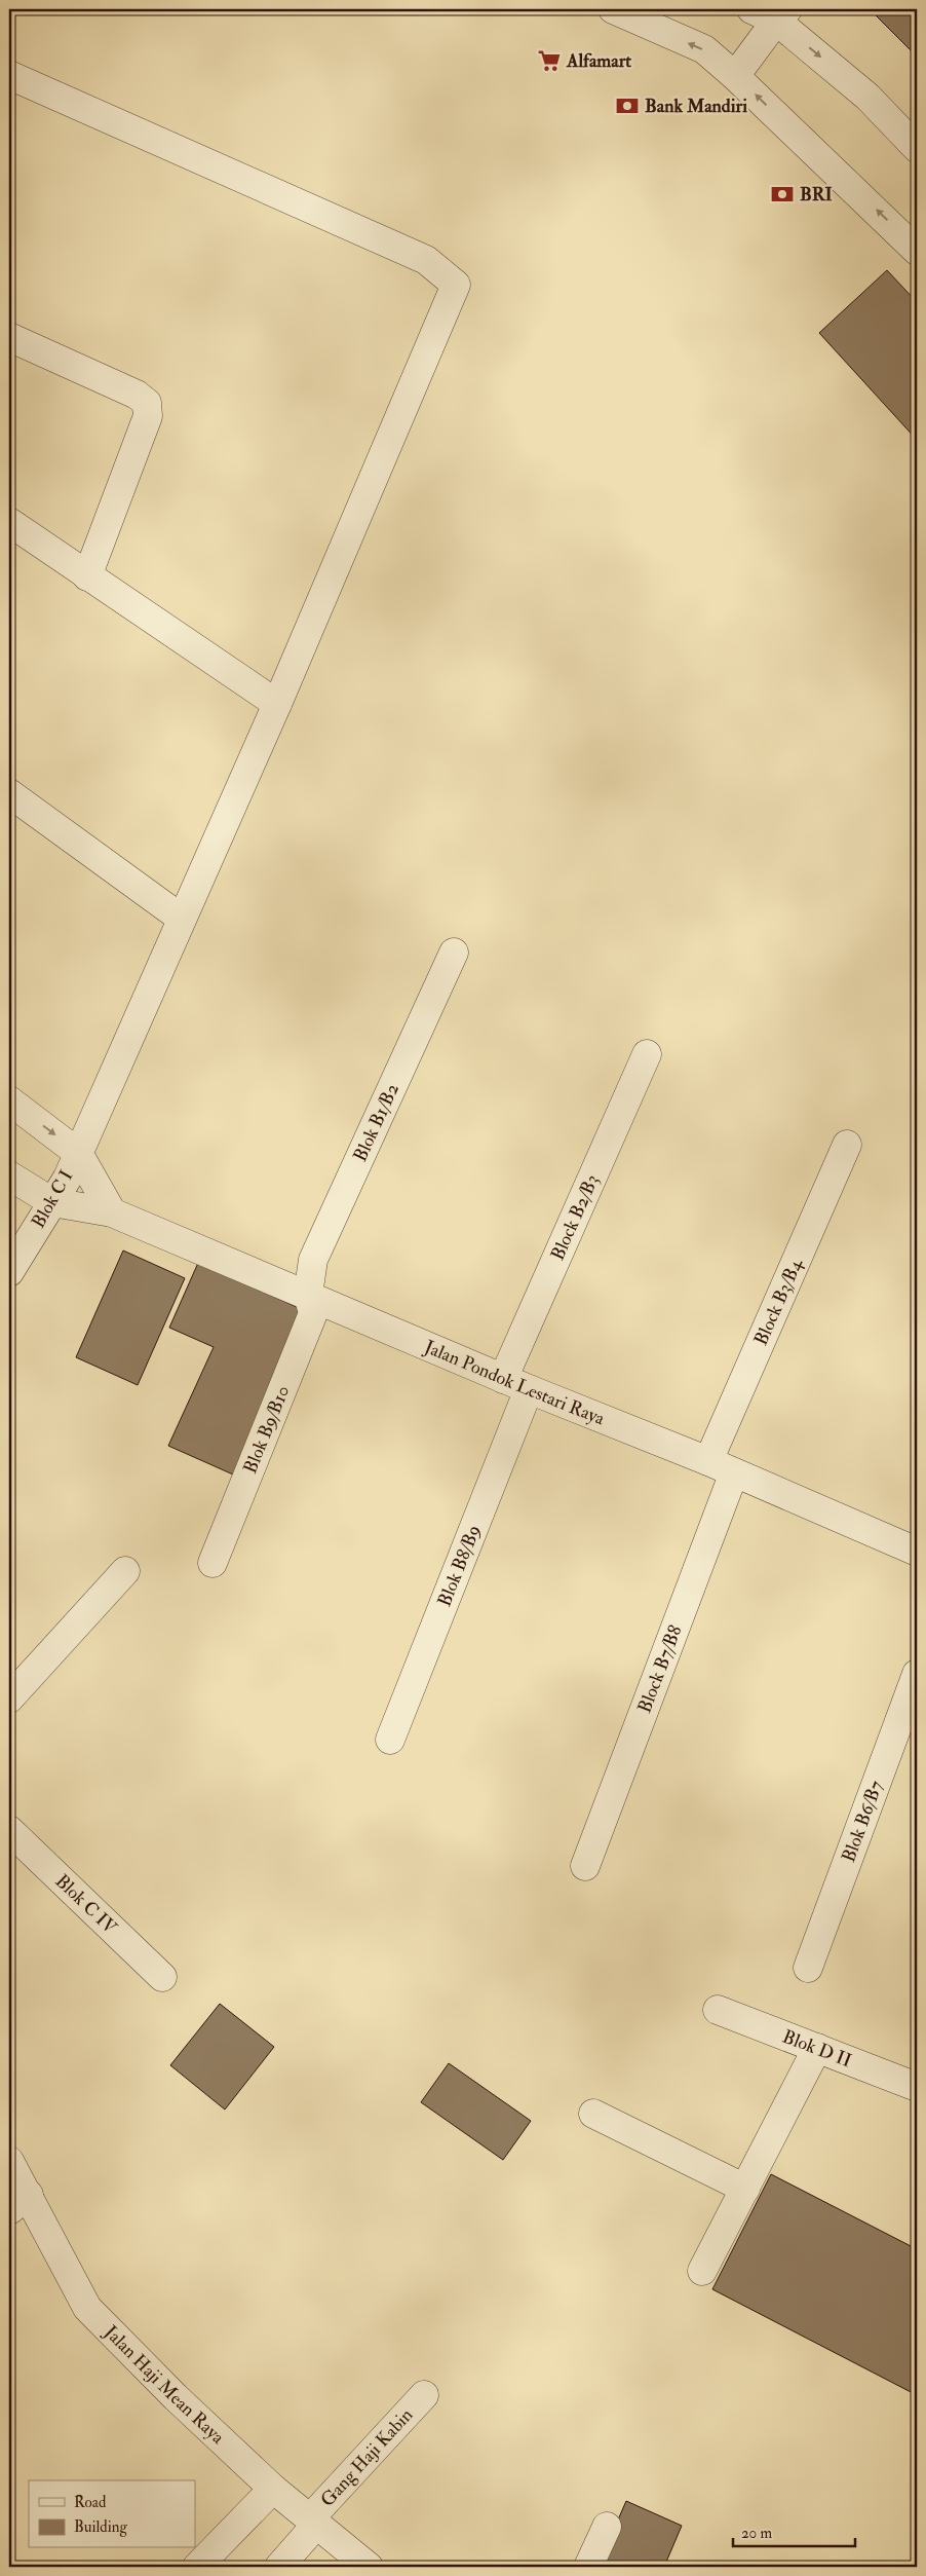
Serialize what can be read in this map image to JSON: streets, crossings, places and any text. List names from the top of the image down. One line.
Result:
{"streets":{"street":["Blok B1/B2","Blok C I","Block B2/B3","Block B3/B4","Jalan Pondok Lestari Raya","Blok B9/B10","Blok B8/B9","Block B7/B8","Blok B6/B7","Blok C IV","Blok D II","Jalan Haji Mean Raya","Gang Haji Kabin"]},"crossings":[["Blok B1/B2","Jalan Pondok Lestari Raya"],["Blok B1/B2","Blok B9/B10"],["Blok C I","Jalan Pondok Lestari Raya"],["Block B2/B3","Jalan Pondok Lestari Raya"],["Block B2/B3","Blok B8/B9"],["Block B3/B4","Jalan Pondok Lestari Raya"],["Jalan Pondok Lestari Raya","Blok B9/B10"],["Jalan Pondok Lestari Raya","Blok B8/B9"],["Jalan Pondok Lestari Raya","Block B7/B8"],["Jalan Haji Mean Raya","Gang Haji Kabin"]],"places":{"supermarket":["Alfamart"],"bank":["Bank Mandiri","BRI"]},"legend":["Road","Building"],"scale_bar":"20 m"}
